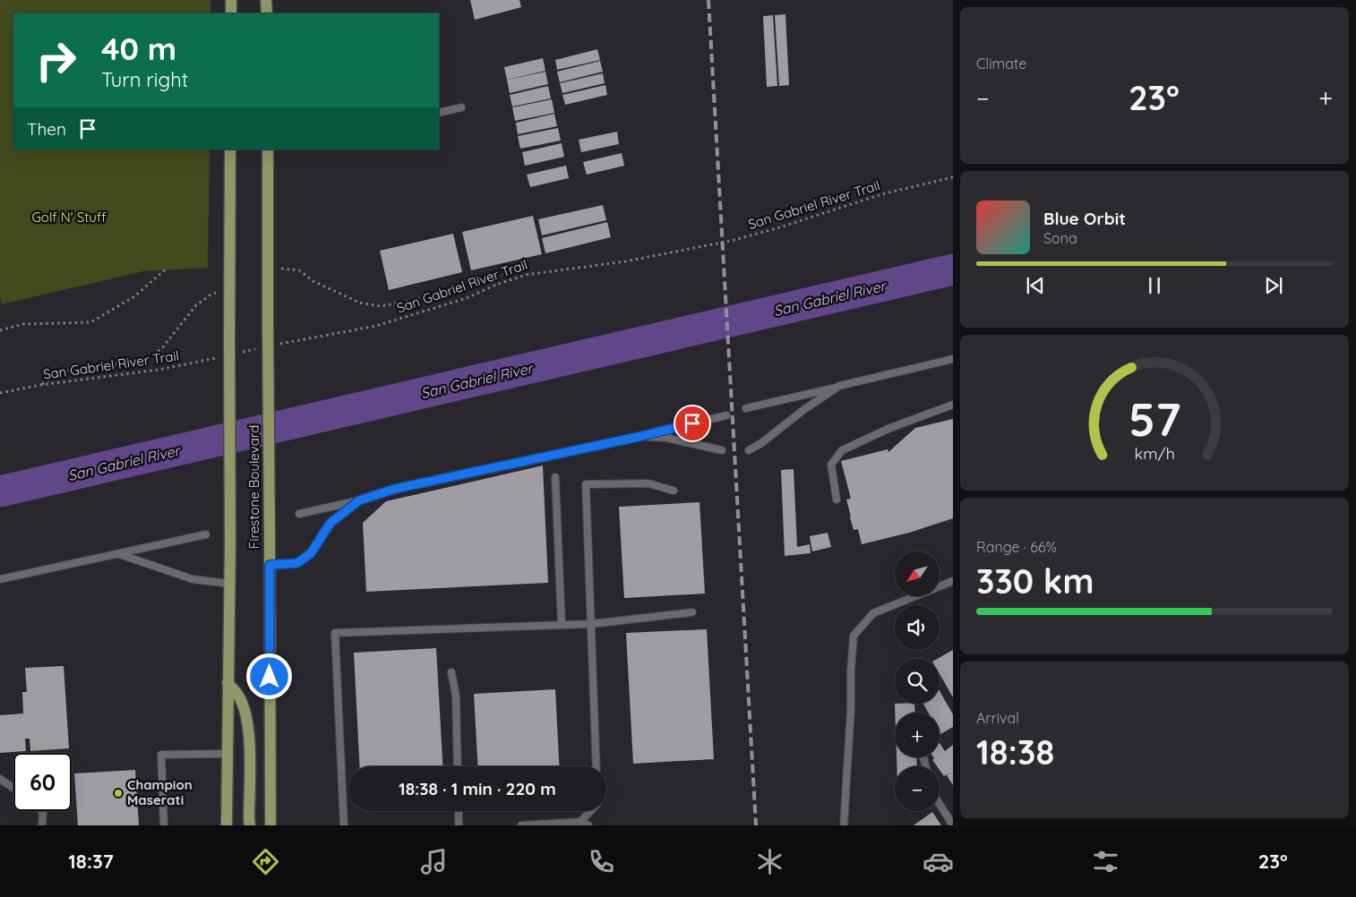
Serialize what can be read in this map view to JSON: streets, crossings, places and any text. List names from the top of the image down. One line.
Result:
{"streets":{"main road":["Firestone Boulevard"],"path":["San Gabriel River Trail"]},"water":["San Gabriel River"],"parks":["Golf N' Stuff"],"places":["Champion Maserati"],"north":"bottom left","page":{"tile":["Climate",["Range · 66%","330 km"],["Arrival","18:38"]],"turn":["40 m","Turn right"],"heat":["−","23°","+"],"then":"Then","song":["Blue Orbit","Sona"],"map_buttons":["+","−"],"limit":"60","trip":"18:38 · 1 min · 220 m","tabs":["18:37","23°"],"gauge":["57","km/h"]}}
